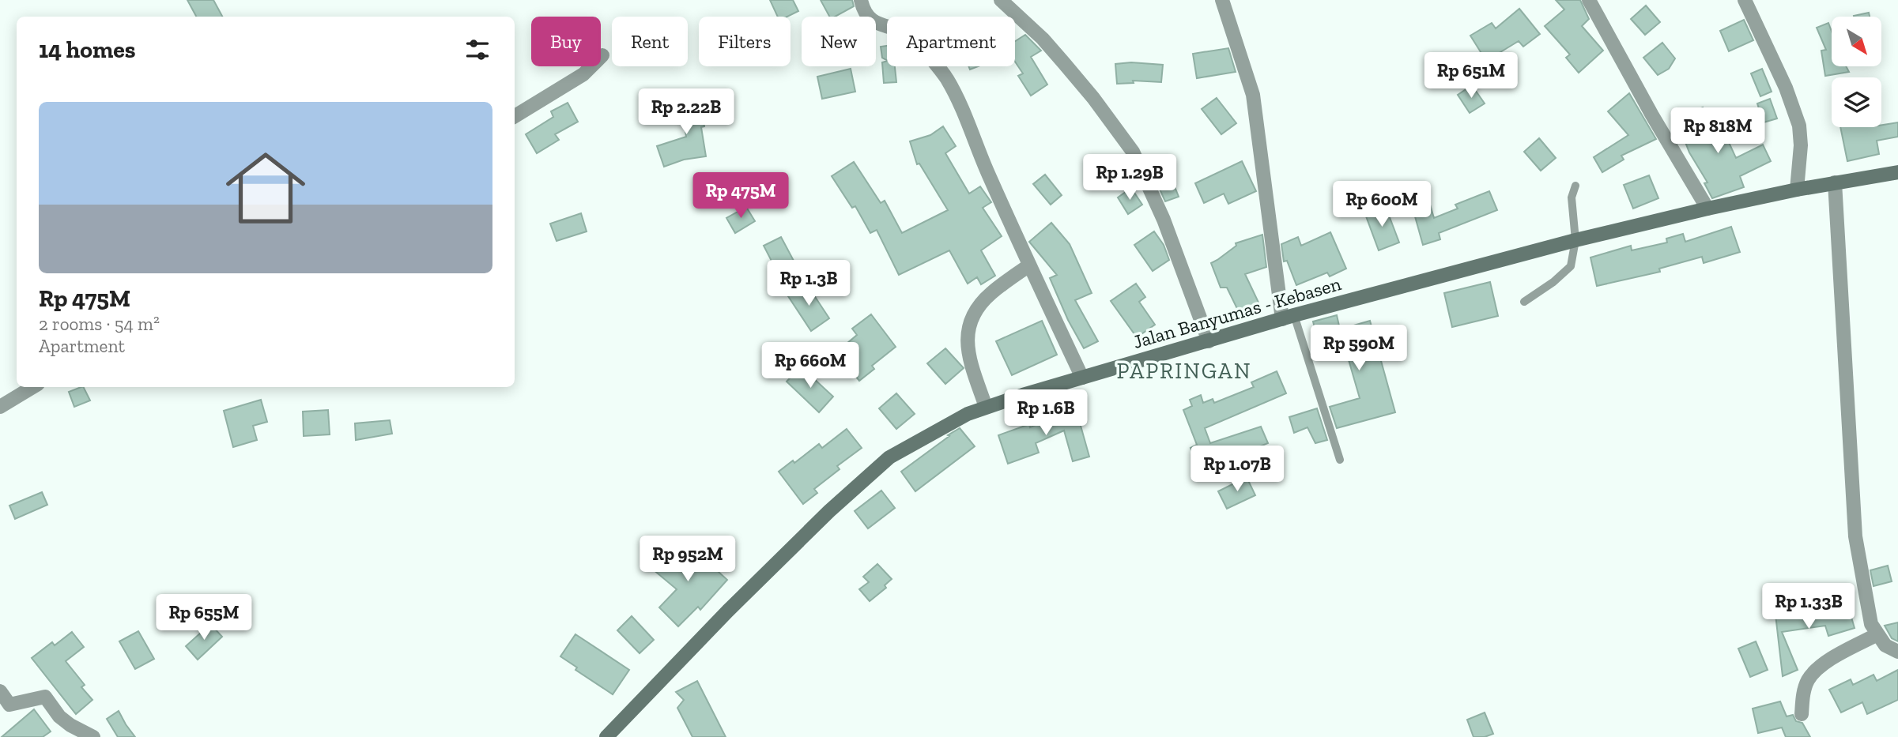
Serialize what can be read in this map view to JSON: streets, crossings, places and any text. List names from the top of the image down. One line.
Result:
{"streets":{"main road":["Jalan Banyumas - Kebasen"]},"districts":["PAPRINGAN"],"north":"bottom right","page":{"chip":["Buy","Rent","Filters","New","Apartment"],"heading":"14 homes","price":["Rp 651M","Rp 2.22B","Rp 818M","Rp 1.29B","Rp 475M","Rp 600M","Rp 1.3B","Rp 590M","Rp 660M","Rp 1.6B","Rp 1.07B","Rp 952M","Rp 1.33B","Rp 655M"],"list":[{"name":"Rp 475M","note":"2 rooms · 54 m² · Apartment"}]}}
